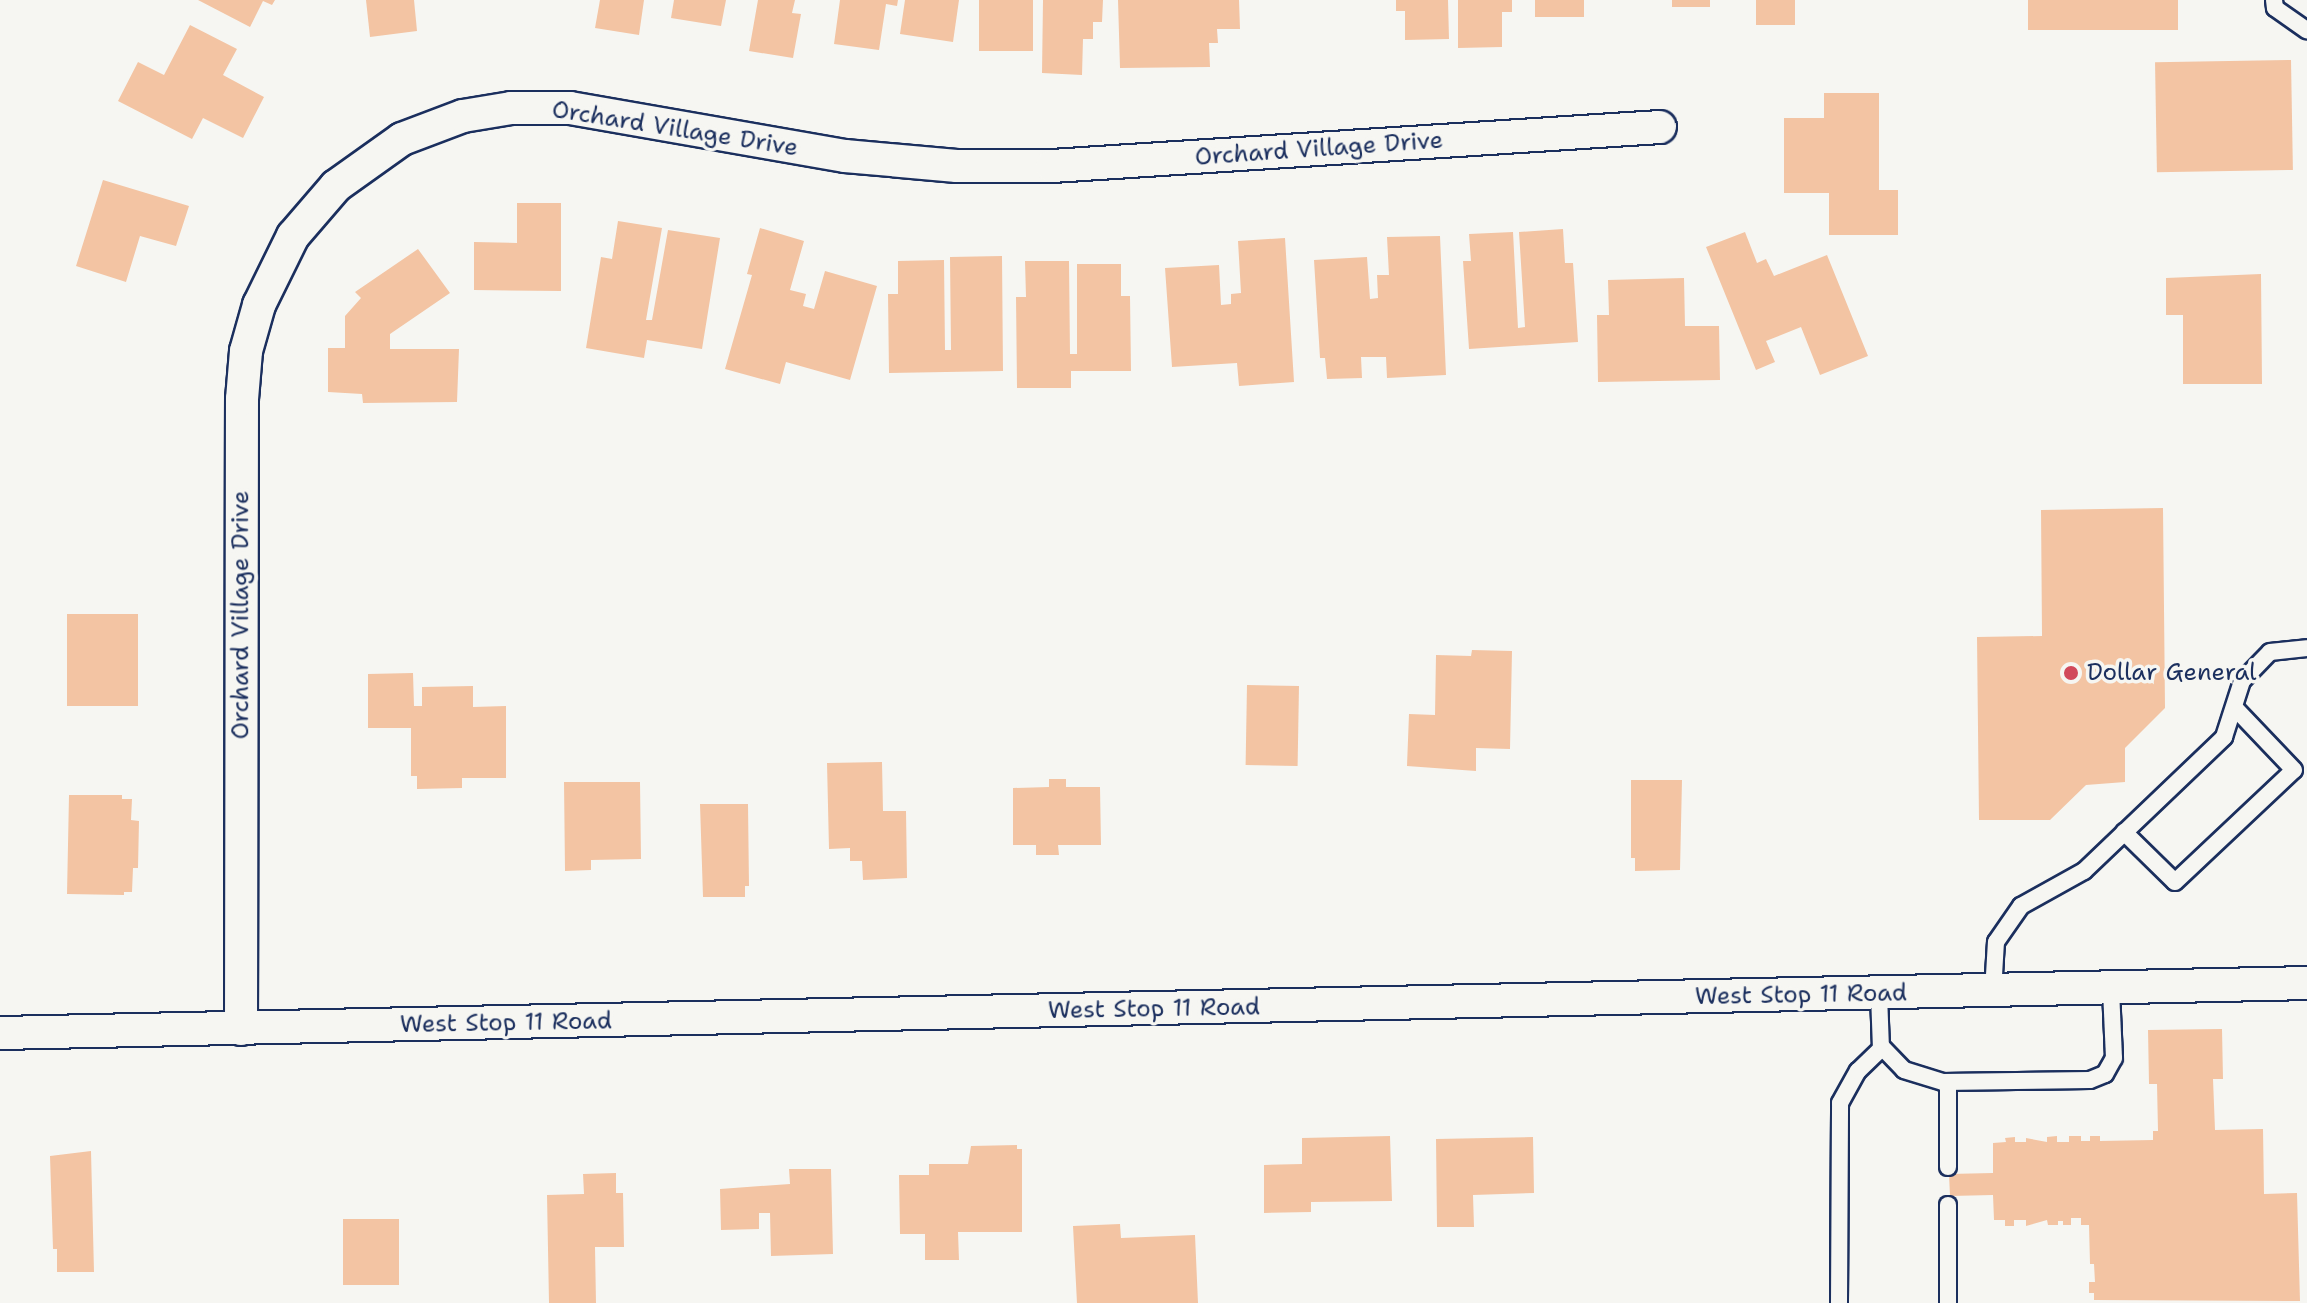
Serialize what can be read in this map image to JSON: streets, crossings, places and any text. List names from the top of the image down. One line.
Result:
{"streets":{"street":["Orchard Village Drive","West Stop 11 Road"]},"crossings":[["Orchard Village Drive","West Stop 11 Road"]],"places":["Dollar General"]}
